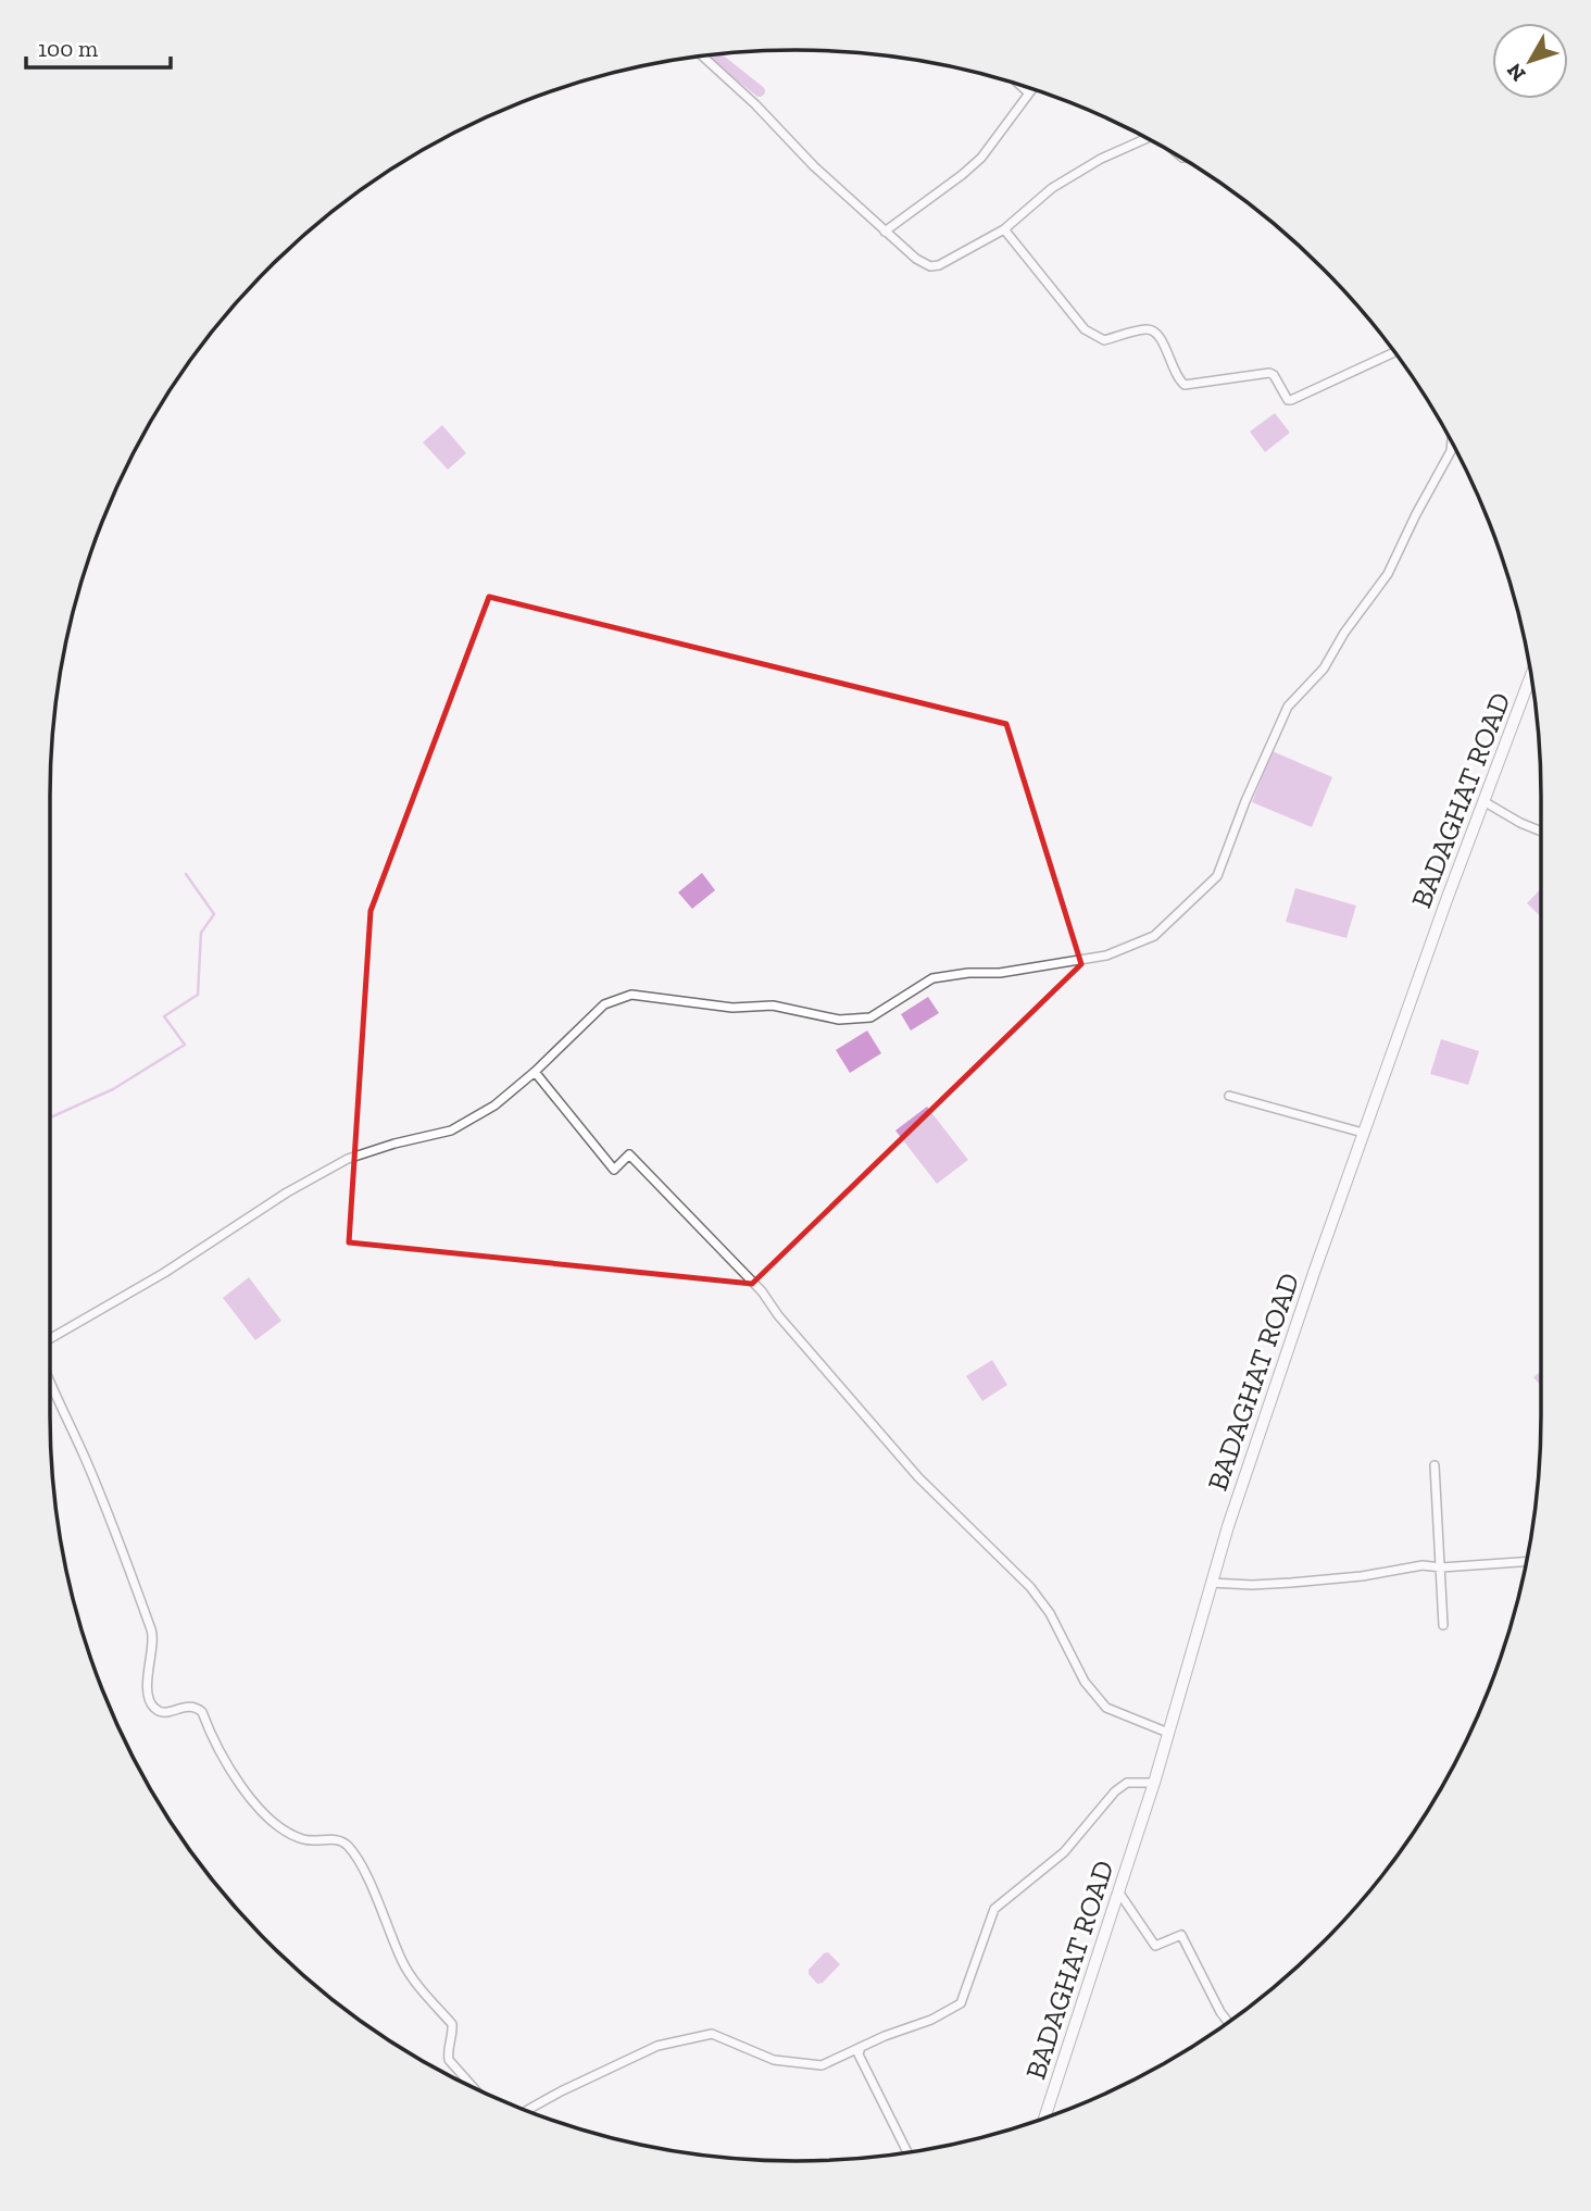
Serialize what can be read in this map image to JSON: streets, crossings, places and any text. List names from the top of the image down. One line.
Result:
{"streets":{"main road":["BADAGHAT ROAD"]},"scale_bar":"100 m","north":"bottom left"}
